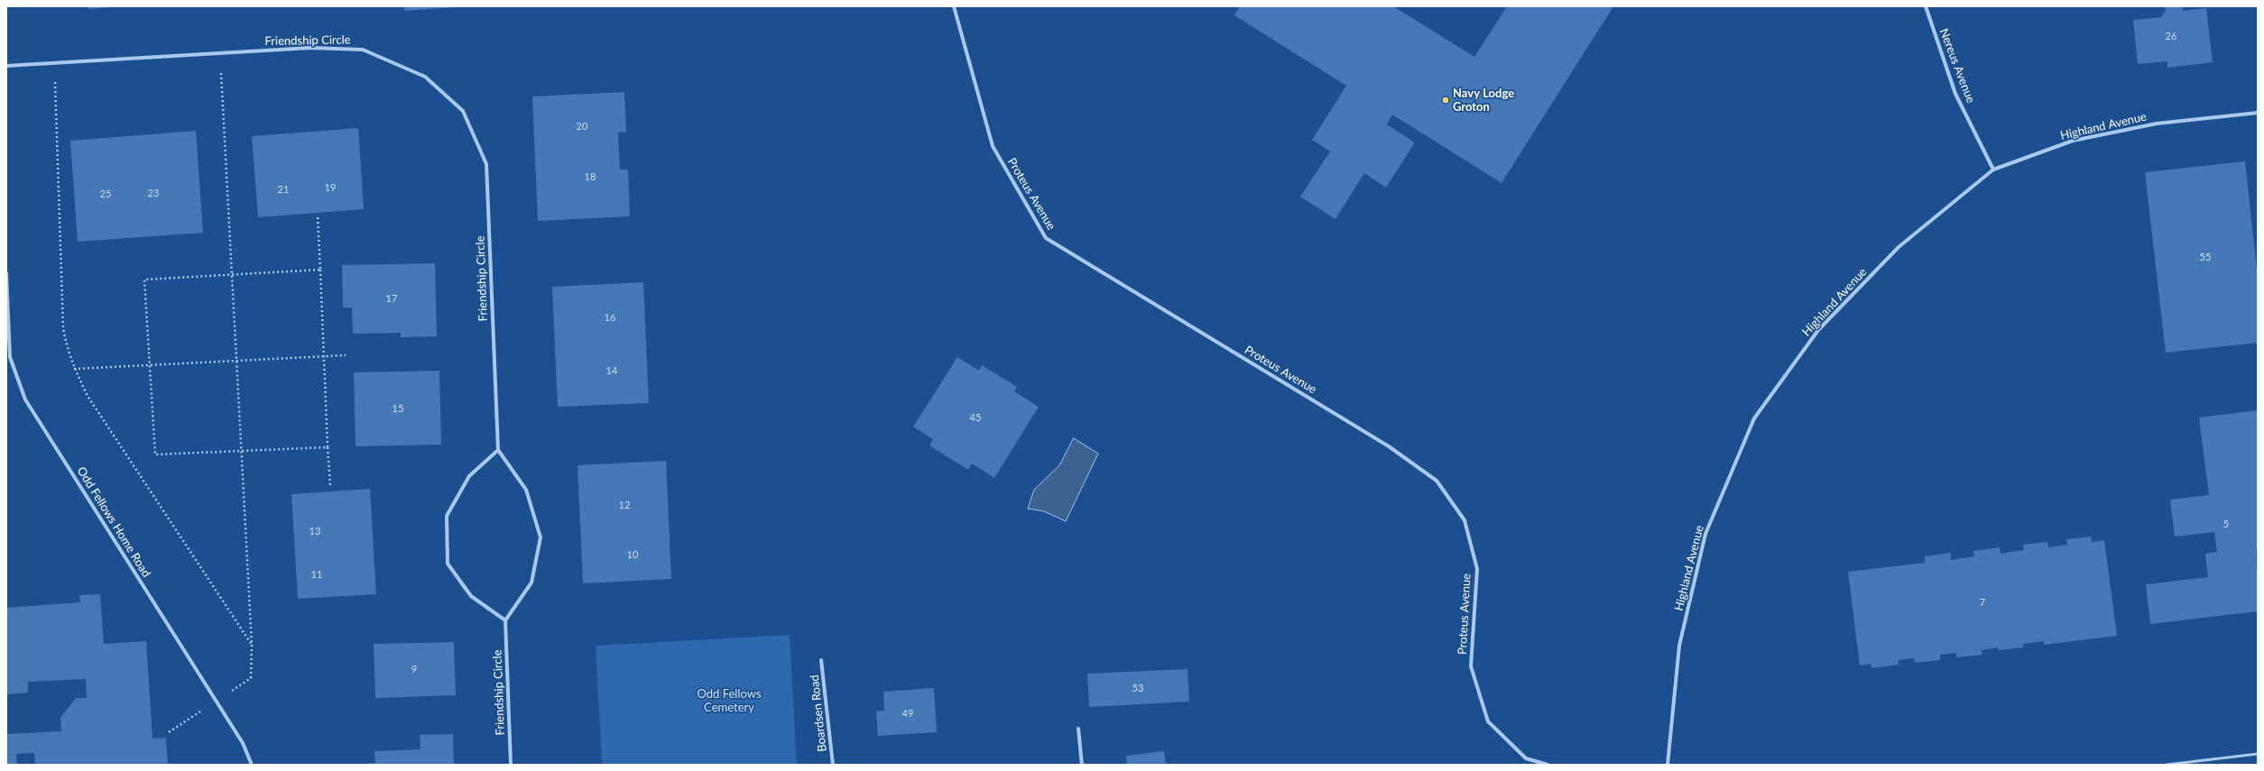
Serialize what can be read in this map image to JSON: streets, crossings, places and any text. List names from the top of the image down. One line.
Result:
{"streets":{"street":["Friendship Circle","Nereus Avenue","Highland Avenue","Proteus Avenue","Odd Fellows Home Road","Boardsen Road"]},"crossings":[["Nereus Avenue","Highland Avenue"]],"parks":["Odd Fellows Cemetery"],"places":["Navy Lodge Groton"],"house_numbers":["26","20","18","19","21","23","25","55","17","16","14","15","45","12","5","13","10","11","7","9","53","49"]}
